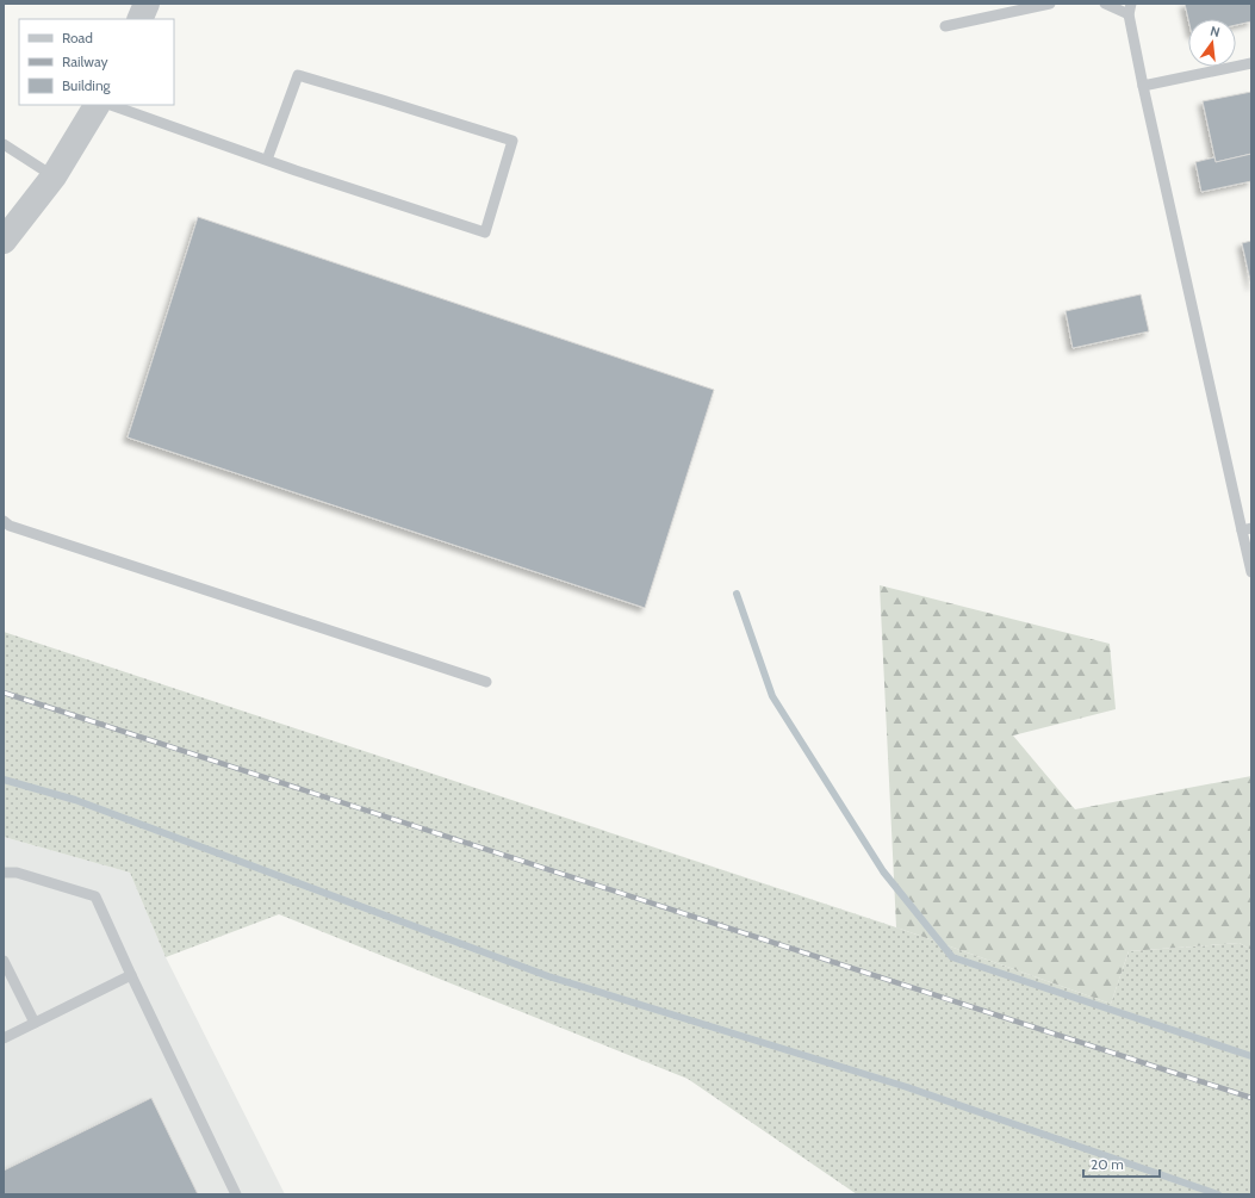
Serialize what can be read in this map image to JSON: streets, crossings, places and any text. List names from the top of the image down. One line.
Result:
{"legend":["Road","Railway","Building"],"scale_bar":"20 m","north":"top"}
